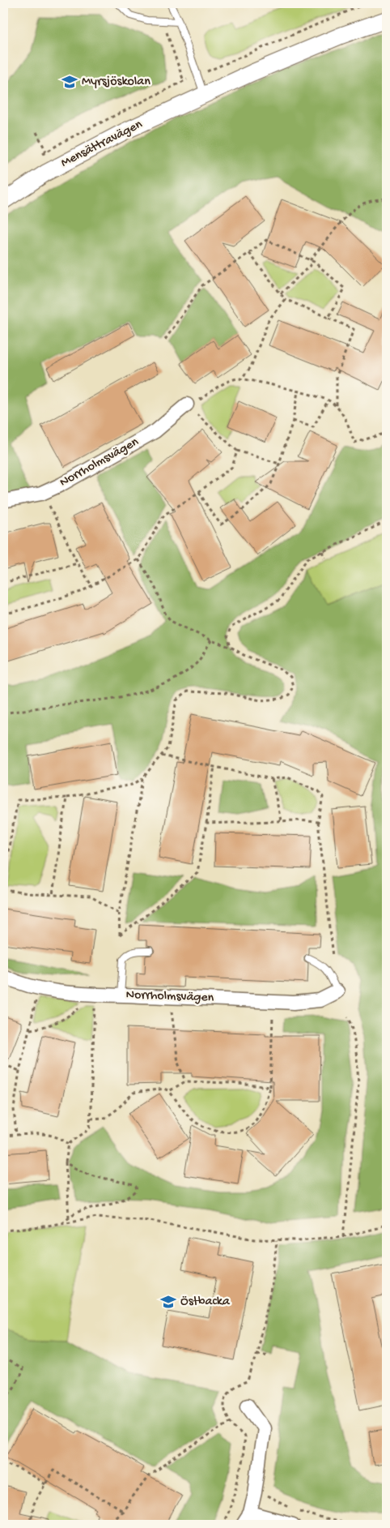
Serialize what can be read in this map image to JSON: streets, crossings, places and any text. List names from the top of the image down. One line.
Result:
{"streets":{"street":["Mensättravägen","Norrholmsvägen"]},"places":{"school or university":["Myrsjöskolan","Östbacka"]}}
